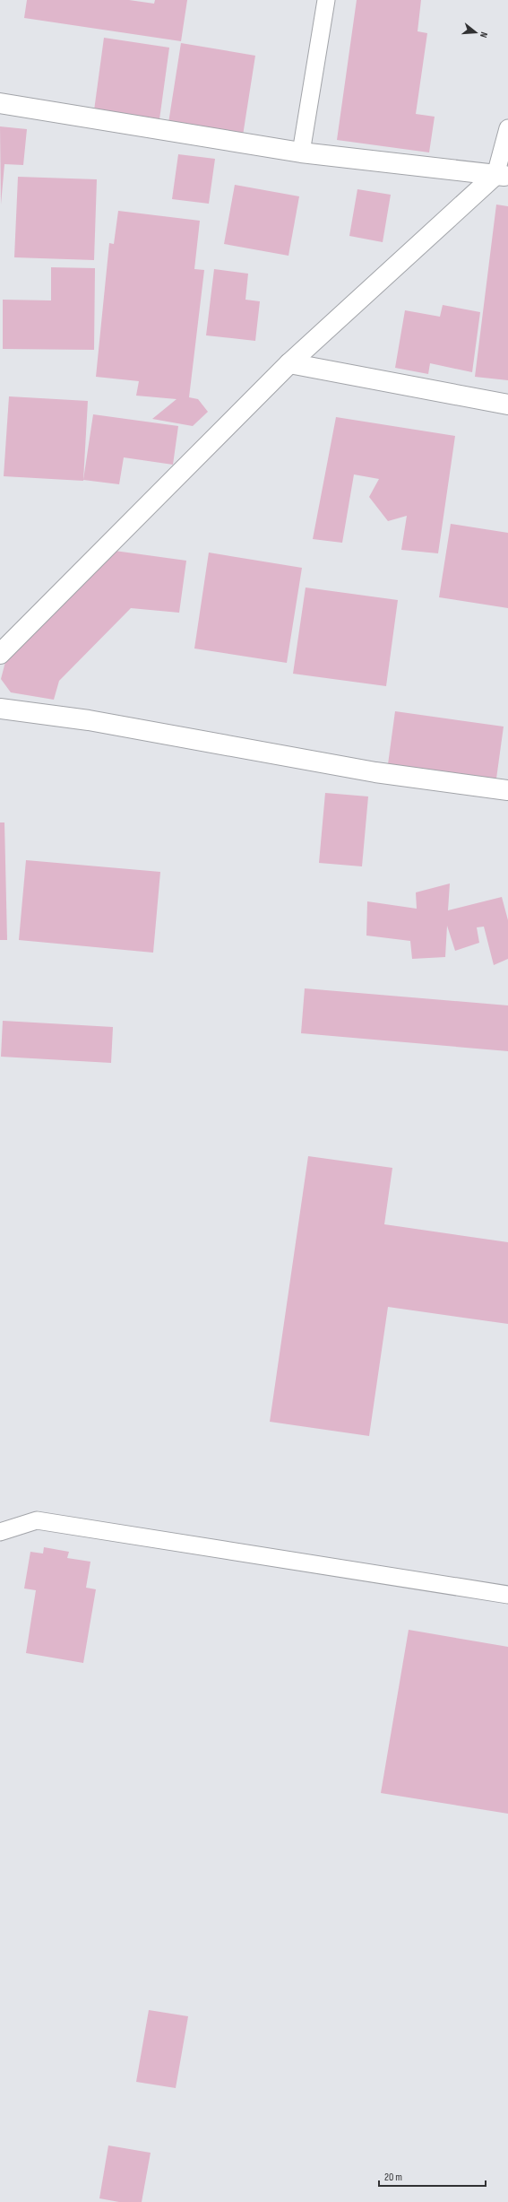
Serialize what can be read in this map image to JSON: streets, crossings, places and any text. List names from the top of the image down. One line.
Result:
{"scale_bar":"20 m","north":"right"}
